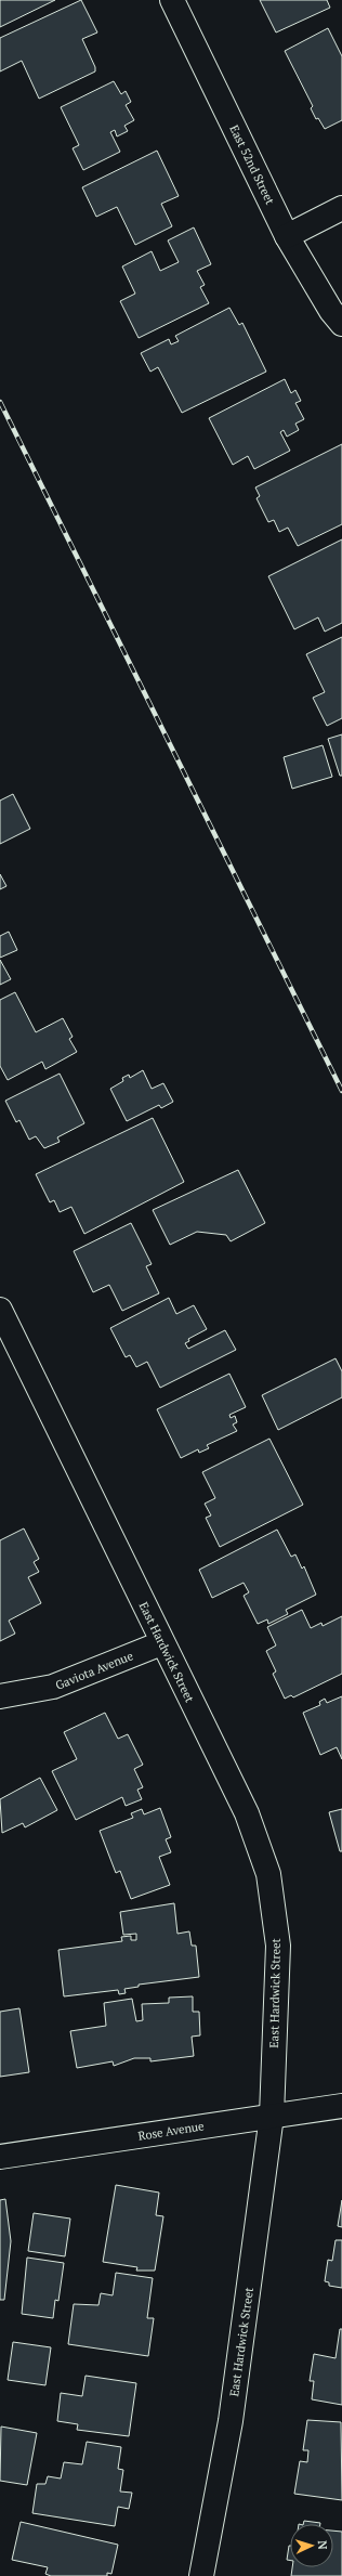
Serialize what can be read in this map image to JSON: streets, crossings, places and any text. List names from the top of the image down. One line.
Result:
{"streets":{"street":["East 52nd Street","East Hardwick Street","Gaviota Avenue","Rose Avenue"]},"crossings":[["East Hardwick Street","Gaviota Avenue"],["East Hardwick Street","Rose Avenue"]],"north":"right"}
